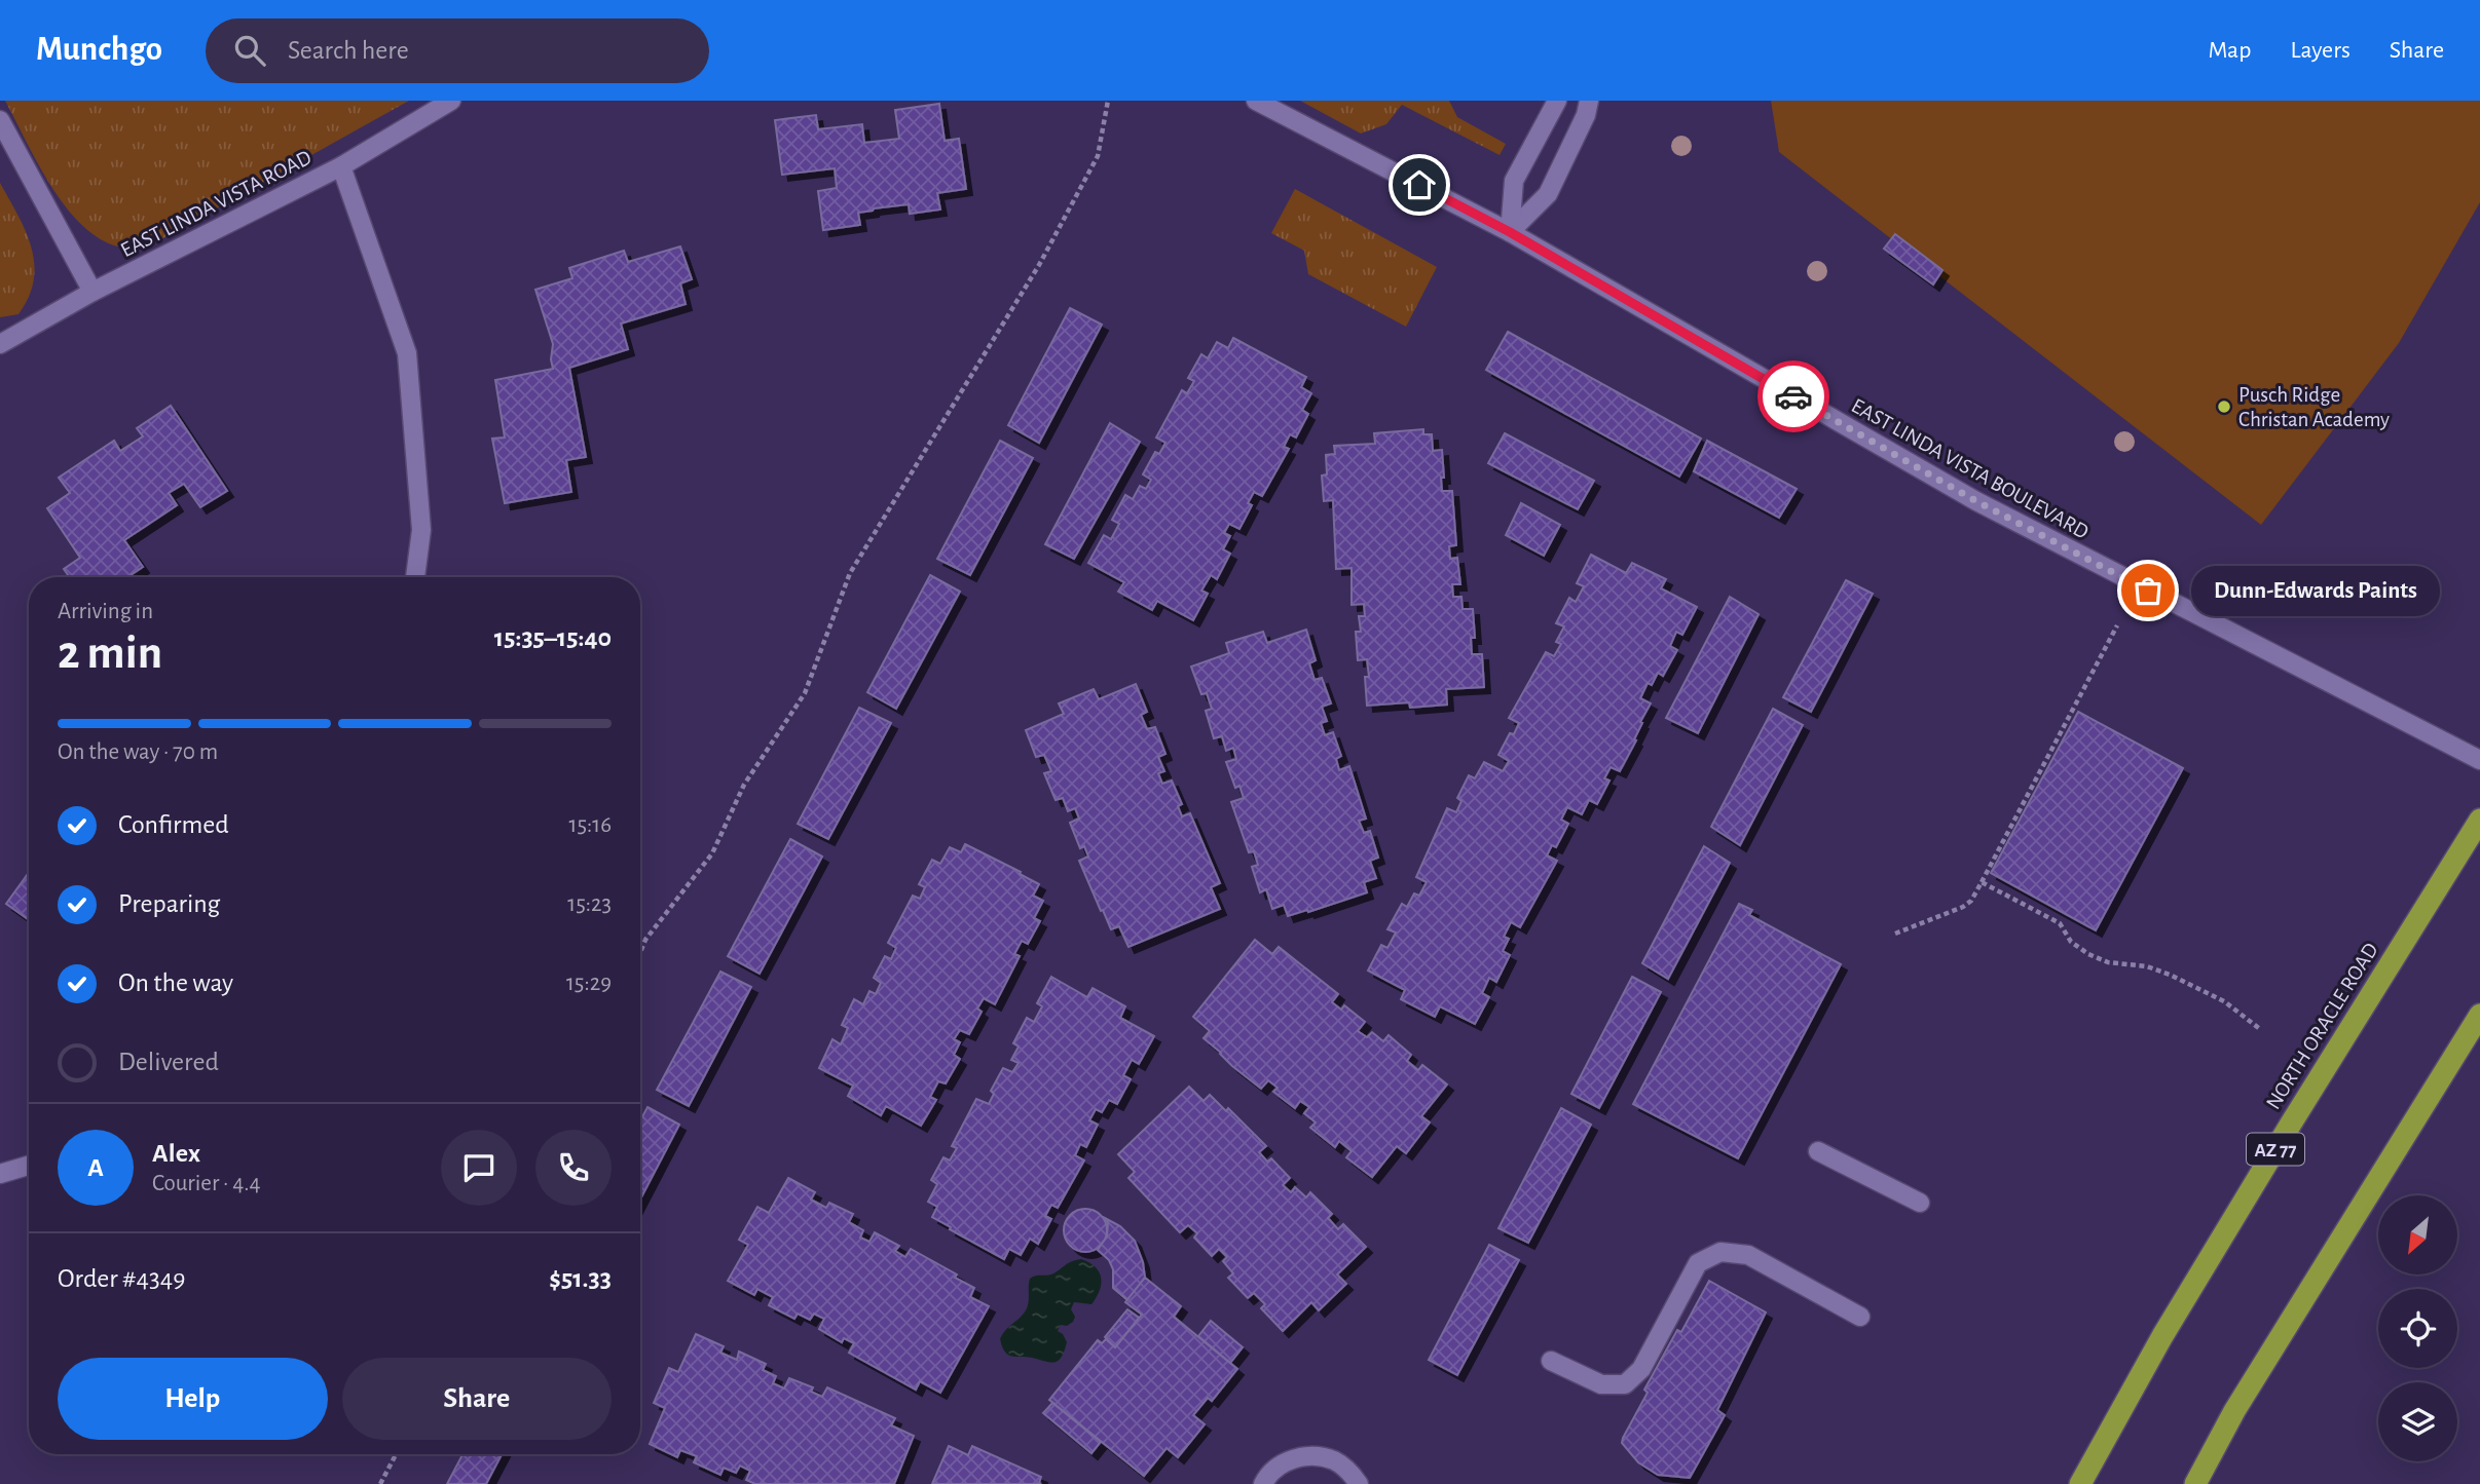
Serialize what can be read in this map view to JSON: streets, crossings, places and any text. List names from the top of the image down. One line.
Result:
{"streets":{"highway":["NORTH ORACLE ROAD","AZ 77"],"street":["EAST LINDA VISTA ROAD","EAST LINDA VISTA BOULEVARD"]},"places":["Pusch Ridge Christan Academy","Dunn-Edwards Paints"],"north":"bottom left","page":{"header":"Munchgo","search":"Search here","nav":["Map","Layers","Share"],"bubble":"Dunn-Edwards Paints","heading":["2 min","Arriving in","15:35–15:40"],"panel":["Alex","Courier · 4.4","Order #4349","$51.33"],"bar":"On the way · 70 m","list":[["Confirmed","15:16"],["Preparing","15:23"],["On the way","15:29"],"Delivered"],"round":"A","buttons":["Help","Share"]}}
